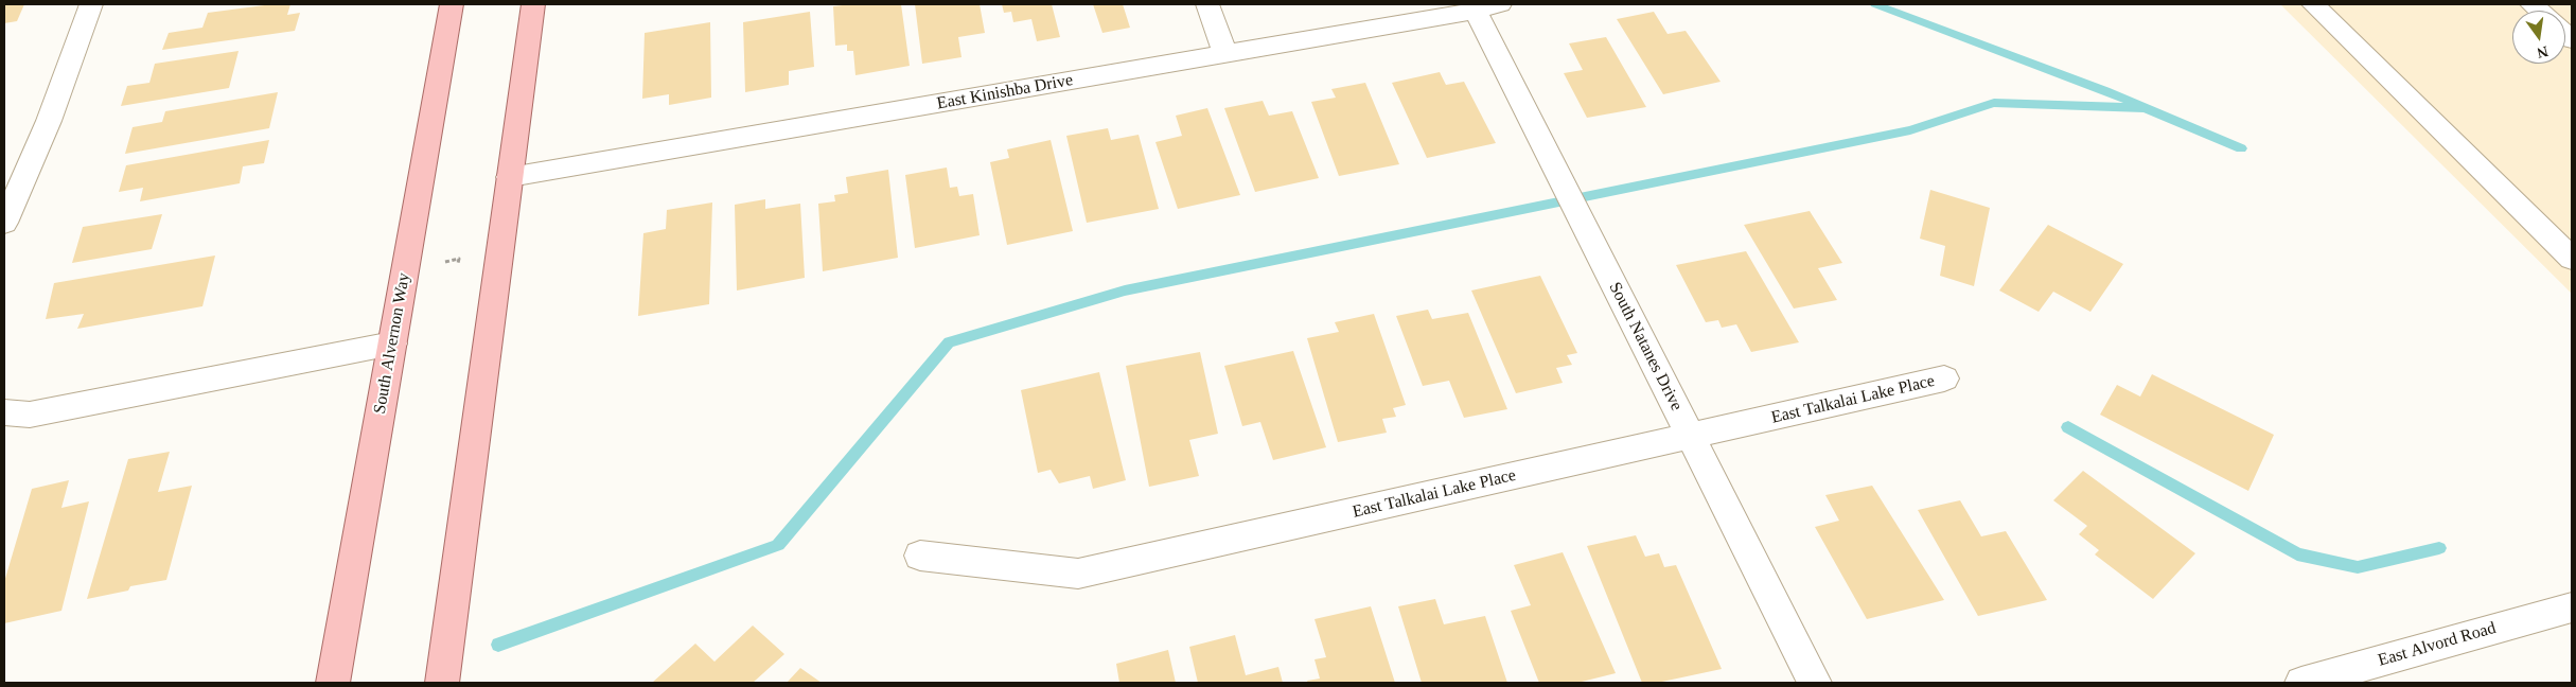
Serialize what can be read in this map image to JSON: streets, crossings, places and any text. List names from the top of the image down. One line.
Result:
{"streets":{"main road":["South Alvernon Way"],"street":["East Kinishba Drive","South Natanes Drive","East Talkalai Lake Place","East Alvord Road"]},"crossings":[["East Kinishba Drive","South Natanes Drive"],["South Natanes Drive","East Talkalai Lake Place"]],"north":"bottom"}
